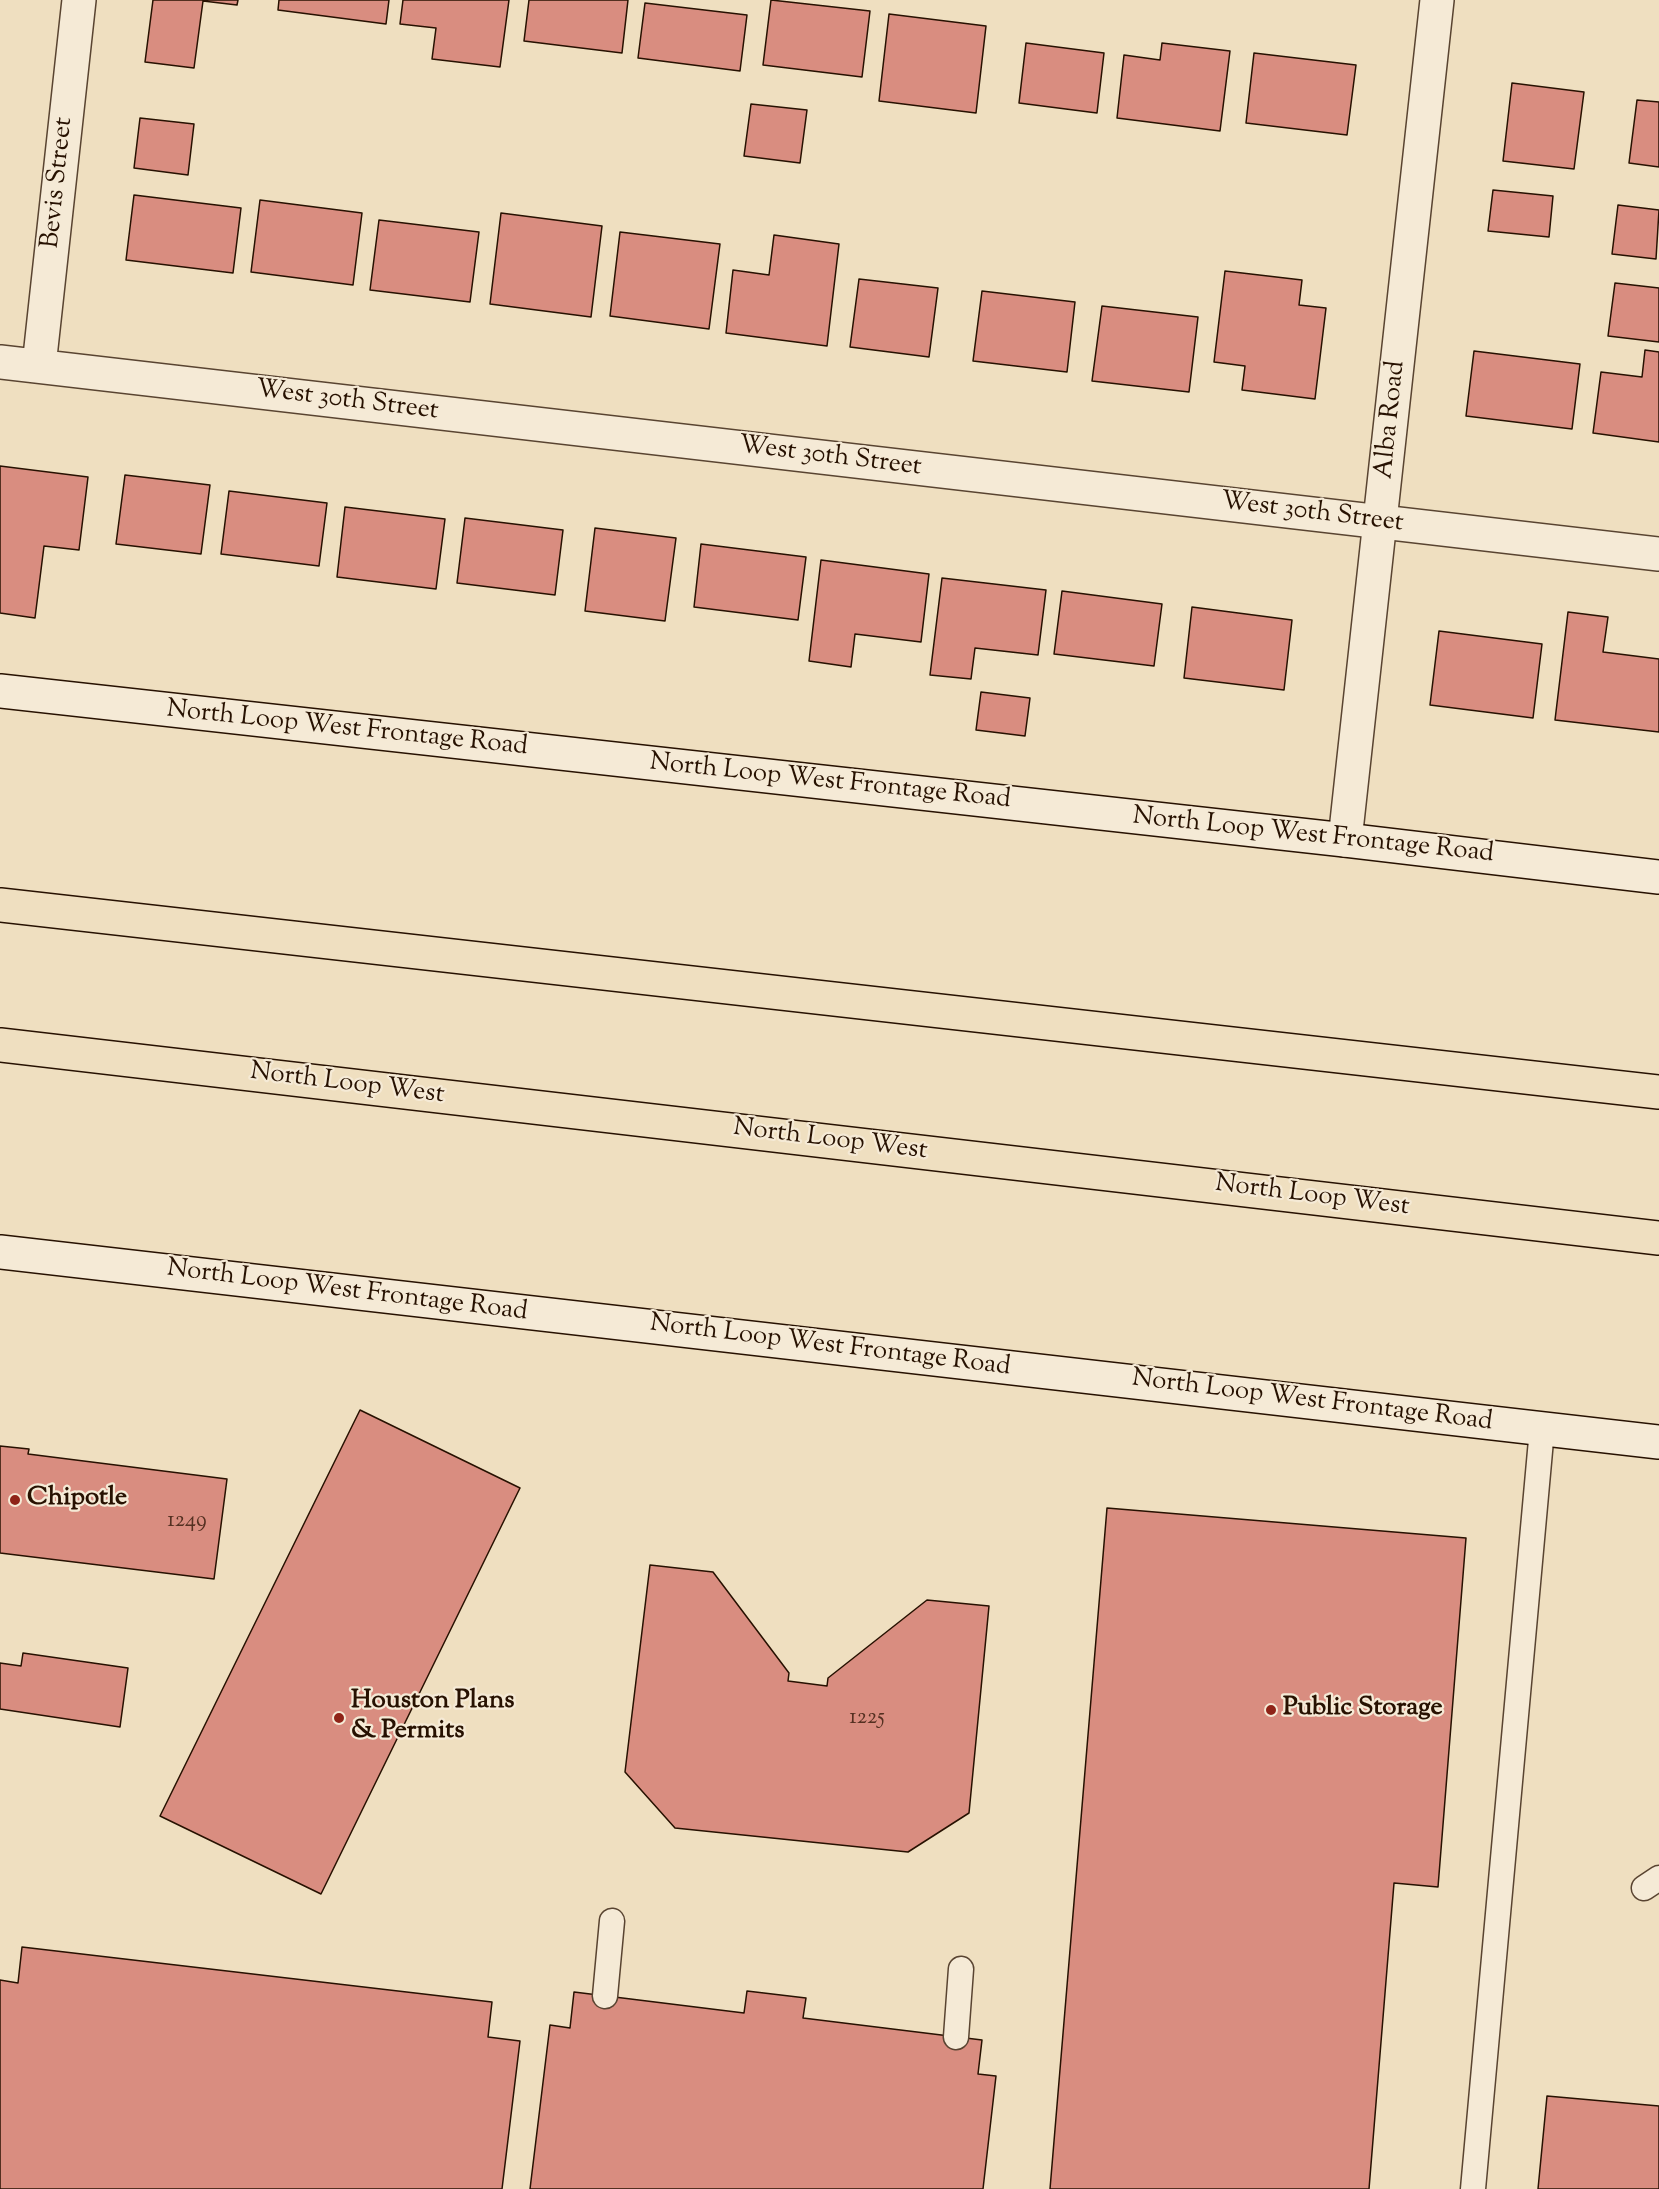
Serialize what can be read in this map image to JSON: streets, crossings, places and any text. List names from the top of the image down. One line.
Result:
{"streets":{"highway":["North Loop West"],"main road":["Bevis Street","West 30th Street","Alba Road","North Loop West Frontage Road"]},"crossings":[["Bevis Street","West 30th Street"],["West 30th Street","Alba Road"],["Alba Road","North Loop West Frontage Road"]],"places":["Chipotle","Public Storage","Houston Plans & Permits"],"house_numbers":["1249","1225"]}
